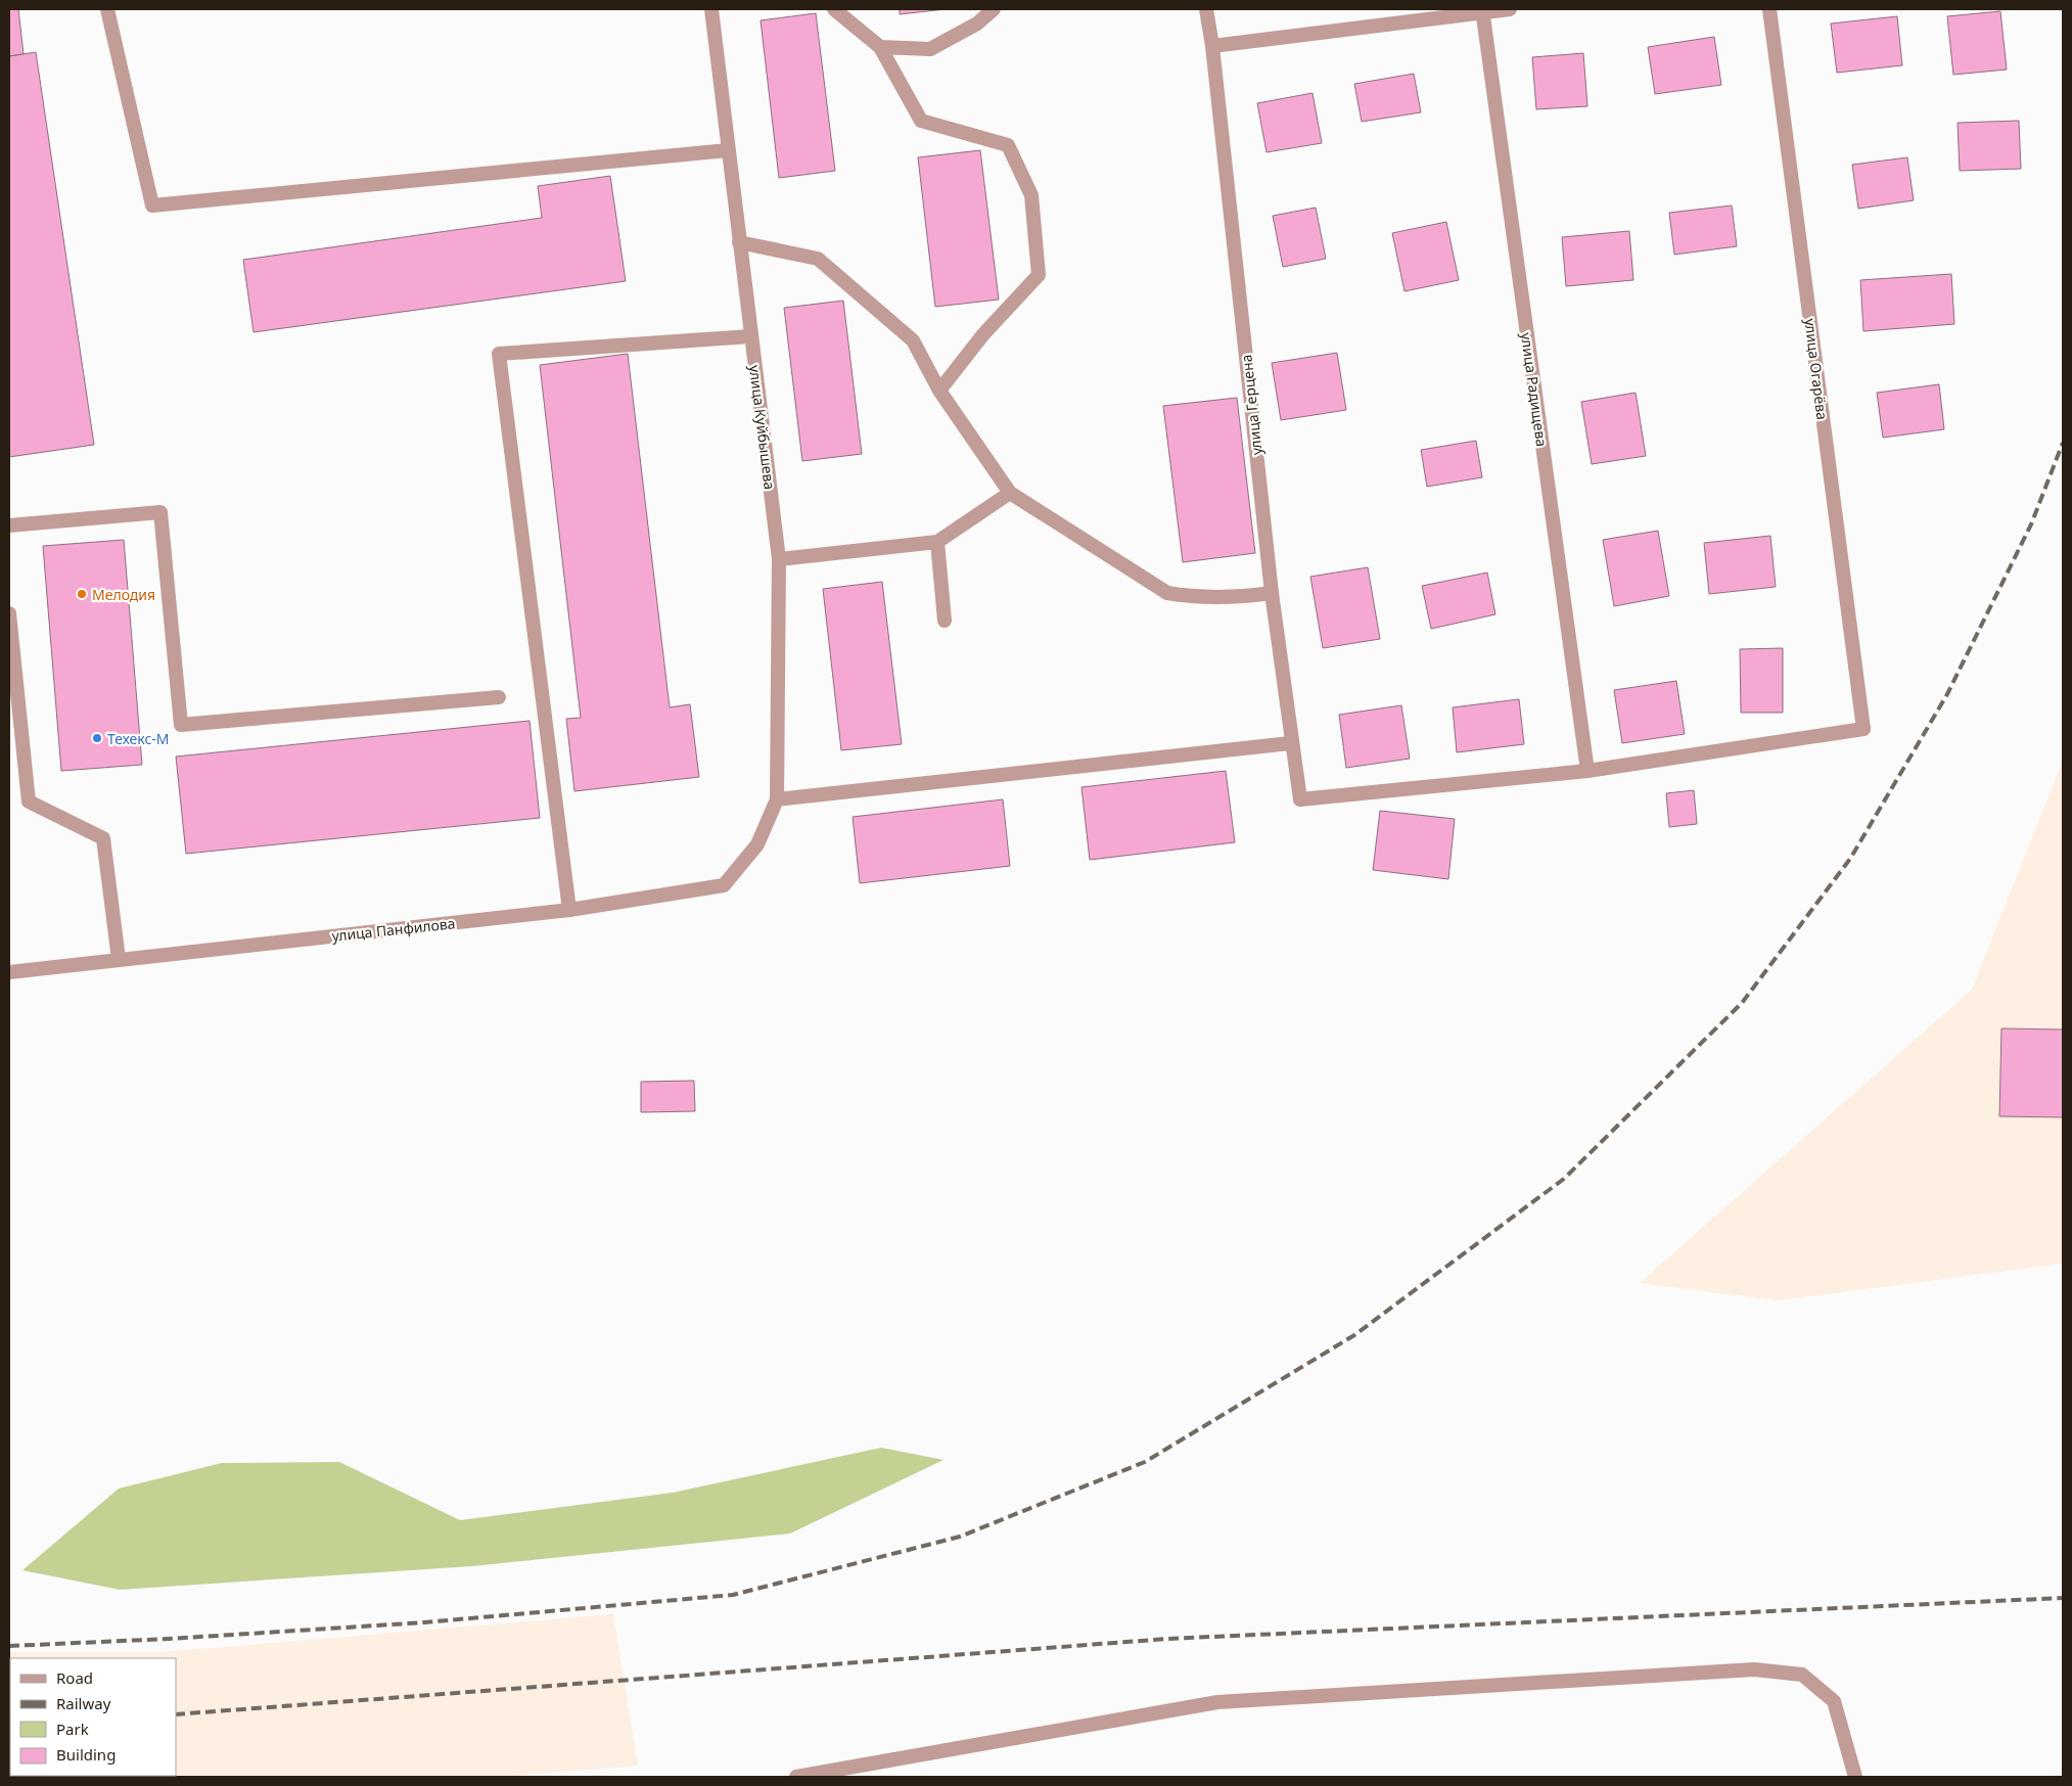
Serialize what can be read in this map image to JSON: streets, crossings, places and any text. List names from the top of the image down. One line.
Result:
{"streets":{"street":["улица Огарёва","улица Радищева","улица Герцена","улица Куйбышева","улица Панфилова"]},"crossings":[["улица Огарёва","улица Радищева"],["улица Огарёва","улица Герцена"],["улица Радищева","улица Герцена"],["улица Куйбышева","улица Панфилова"]],"places":["Мелодия","Техекс-М"],"legend":["Road","Railway","Park","Building"]}
